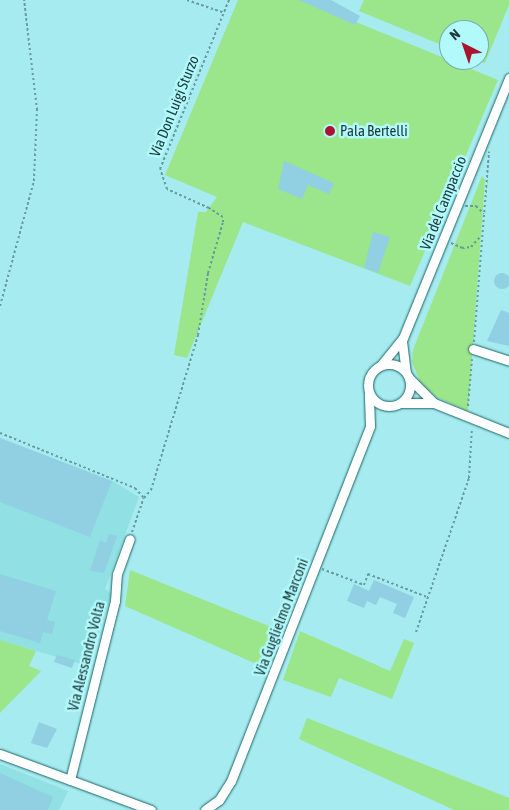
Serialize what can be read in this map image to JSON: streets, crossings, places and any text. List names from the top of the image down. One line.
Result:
{"streets":{"street":["Via del Campaccio","Via Guglielmo Marconi","Via Alessandro Volta"],"path":["Via Don Luigi Sturzo"]},"crossings":[["Via del Campaccio","Via Guglielmo Marconi"]],"places":["Pala Bertelli"],"north":"top left"}
